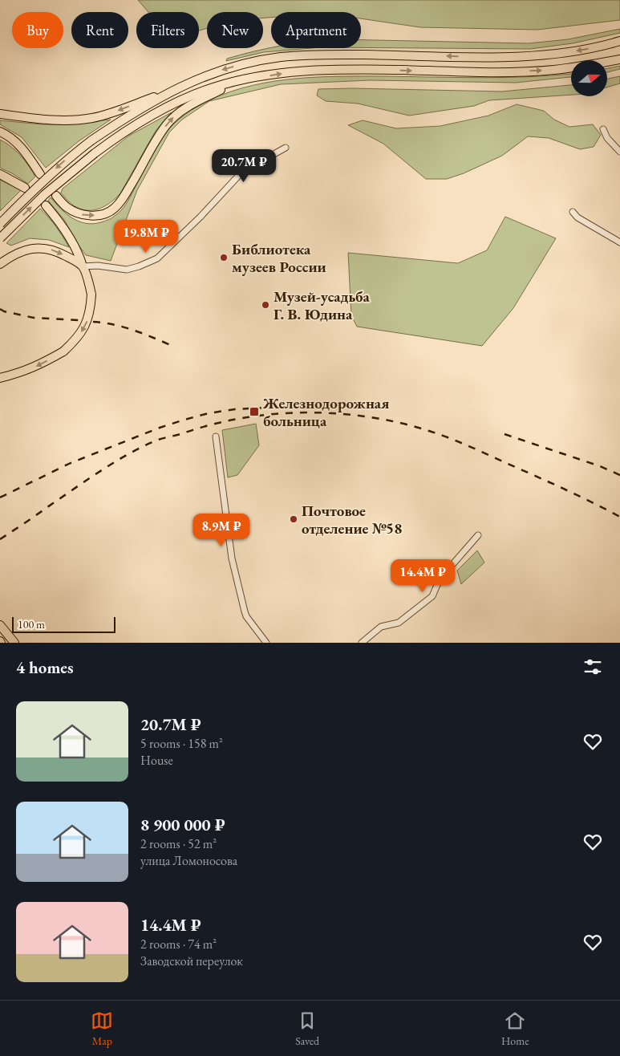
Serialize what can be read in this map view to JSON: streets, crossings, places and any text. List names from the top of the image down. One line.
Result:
{"places":{"other":["Библиотека музеев России","Музей-усадьба Г. В. Юдина","Почтовое отделение №58"],"transit":["Железнодорожная больница"]},"scale_bar":"100 m","north":"right","page":{"chip":["Buy","Rent","Filters","New","Apartment"],"price":["20.7M ₽","19.8M ₽","8.9M ₽","14.4M ₽"],"scale":"100 m","heading":"4 homes","list":[{"name":"20.7M ₽","note":"5 rooms · 158 m² · House"},{"name":"8 900 000 ₽","note":"2 rooms · 52 m² · улица Ломоносова"},{"name":"14.4M ₽","note":"2 rooms · 74 m² · Заводской переулок"}],"tabs":["Map","Saved","Home"]}}
